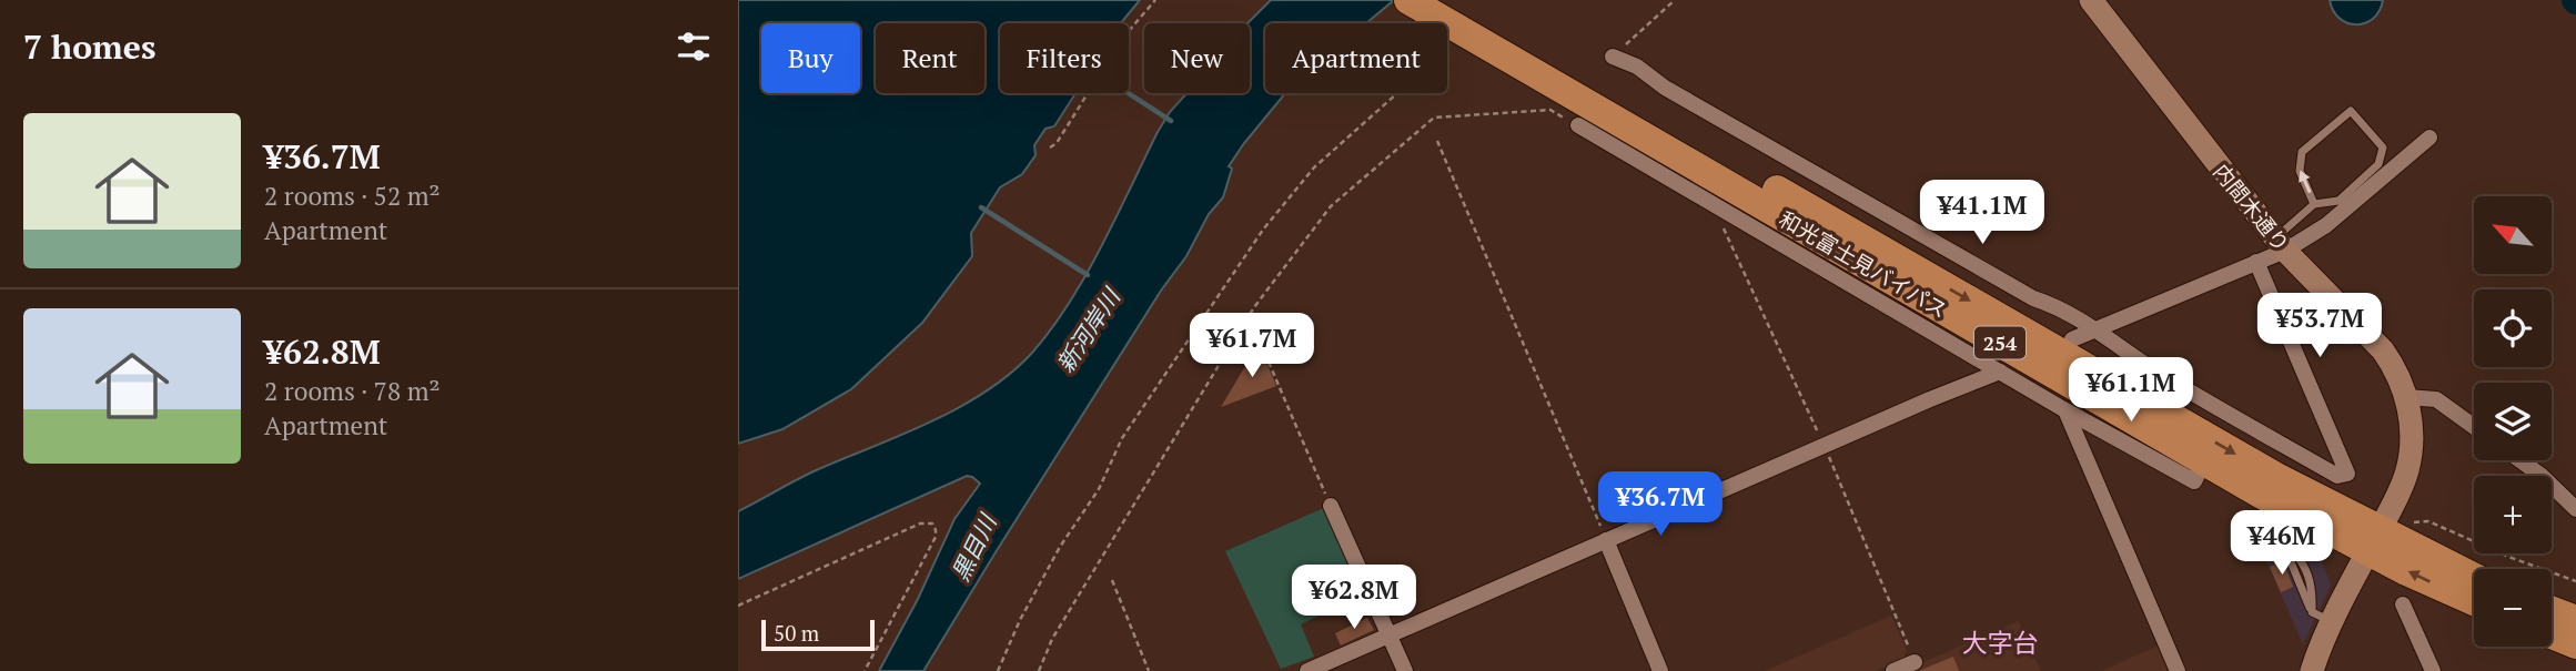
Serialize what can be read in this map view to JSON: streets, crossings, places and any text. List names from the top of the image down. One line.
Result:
{"streets":{"highway":["和光富士見バイパス","254"],"street":["内間木通り"]},"crossings":[["内間木通り","和光富士見バイパス"]],"districts":["大字台"],"water":["新河岸川","黒目川"],"scale_bar":"50 m","north":"top left","page":{"heading":"7 homes","chip":["Buy","Rent","Filters","New","Apartment"],"list":[{"name":"¥36.7M","note":"2 rooms · 52 m² · Apartment"},{"name":"¥62.8M","note":"2 rooms · 78 m² · Apartment"}],"price":["¥41.1M","¥53.7M","¥61.7M","¥61.1M","¥36.7M","¥46M","¥62.8M"],"map_buttons":["+","−"],"scale":"50 m"}}
